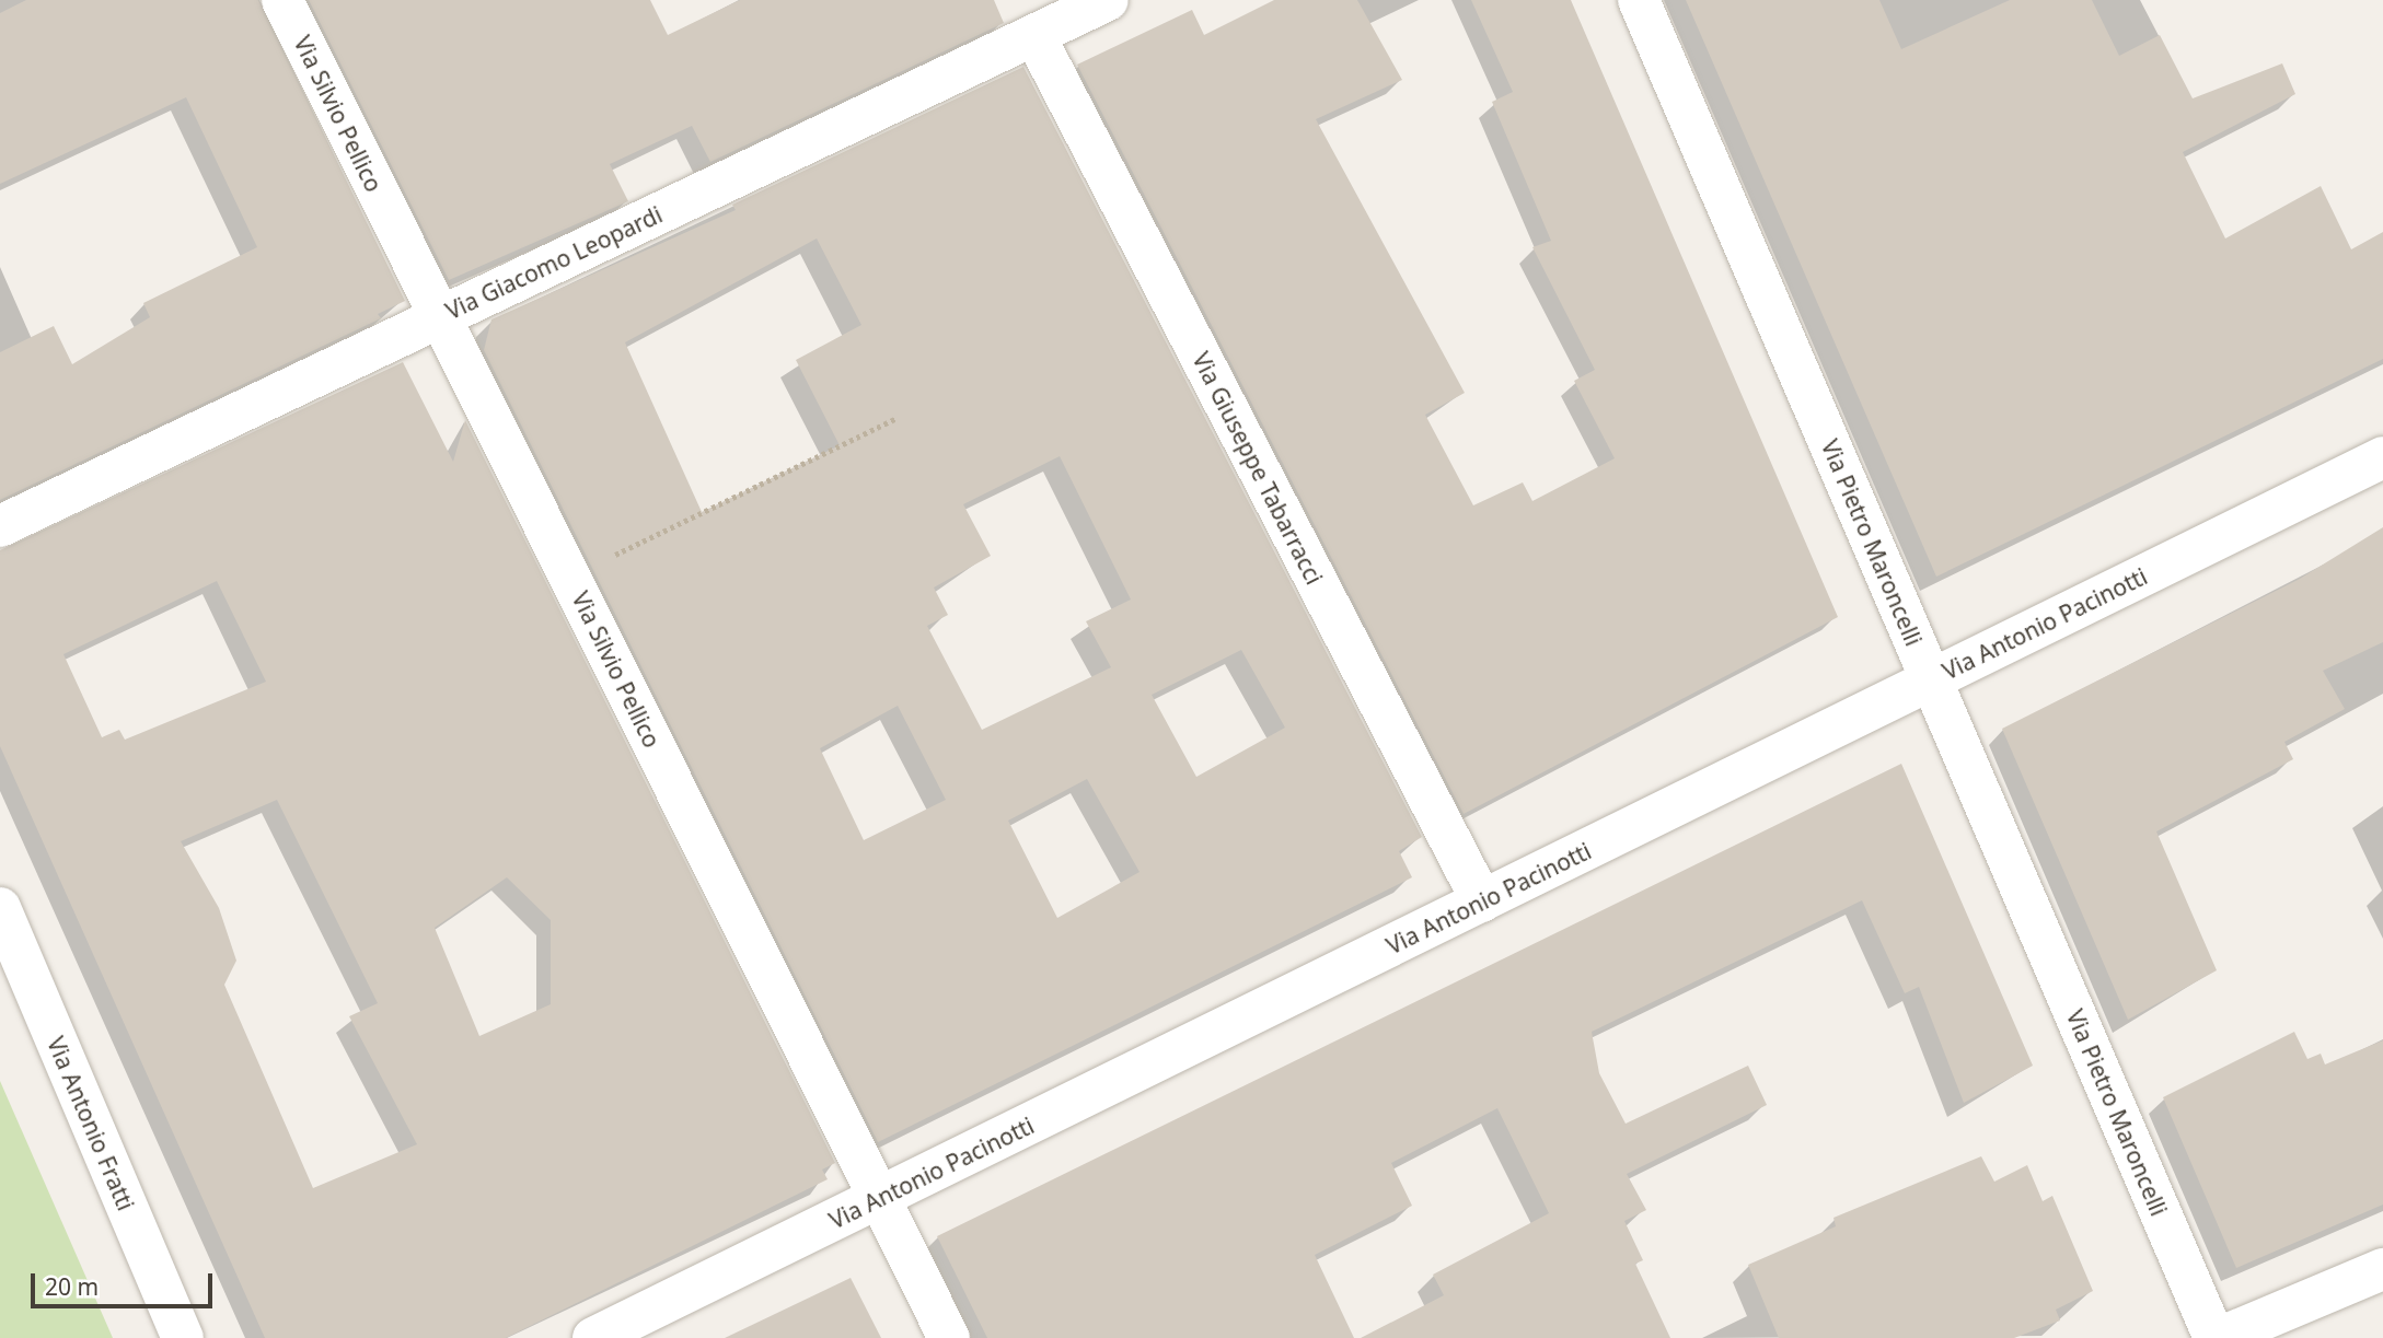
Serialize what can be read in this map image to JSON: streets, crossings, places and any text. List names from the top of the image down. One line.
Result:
{"streets":{"street":["Via Silvio Pellico","Via Giacomo Leopardi","Via Giuseppe Tabarracci","Via Pietro Maroncelli","Via Antonio Pacinotti","Via Antonio Fratti"]},"crossings":[["Via Silvio Pellico","Via Giacomo Leopardi"],["Via Silvio Pellico","Via Antonio Pacinotti"],["Via Giacomo Leopardi","Via Giuseppe Tabarracci"],["Via Giuseppe Tabarracci","Via Antonio Pacinotti"],["Via Pietro Maroncelli","Via Antonio Pacinotti"]],"scale_bar":"20 m"}
